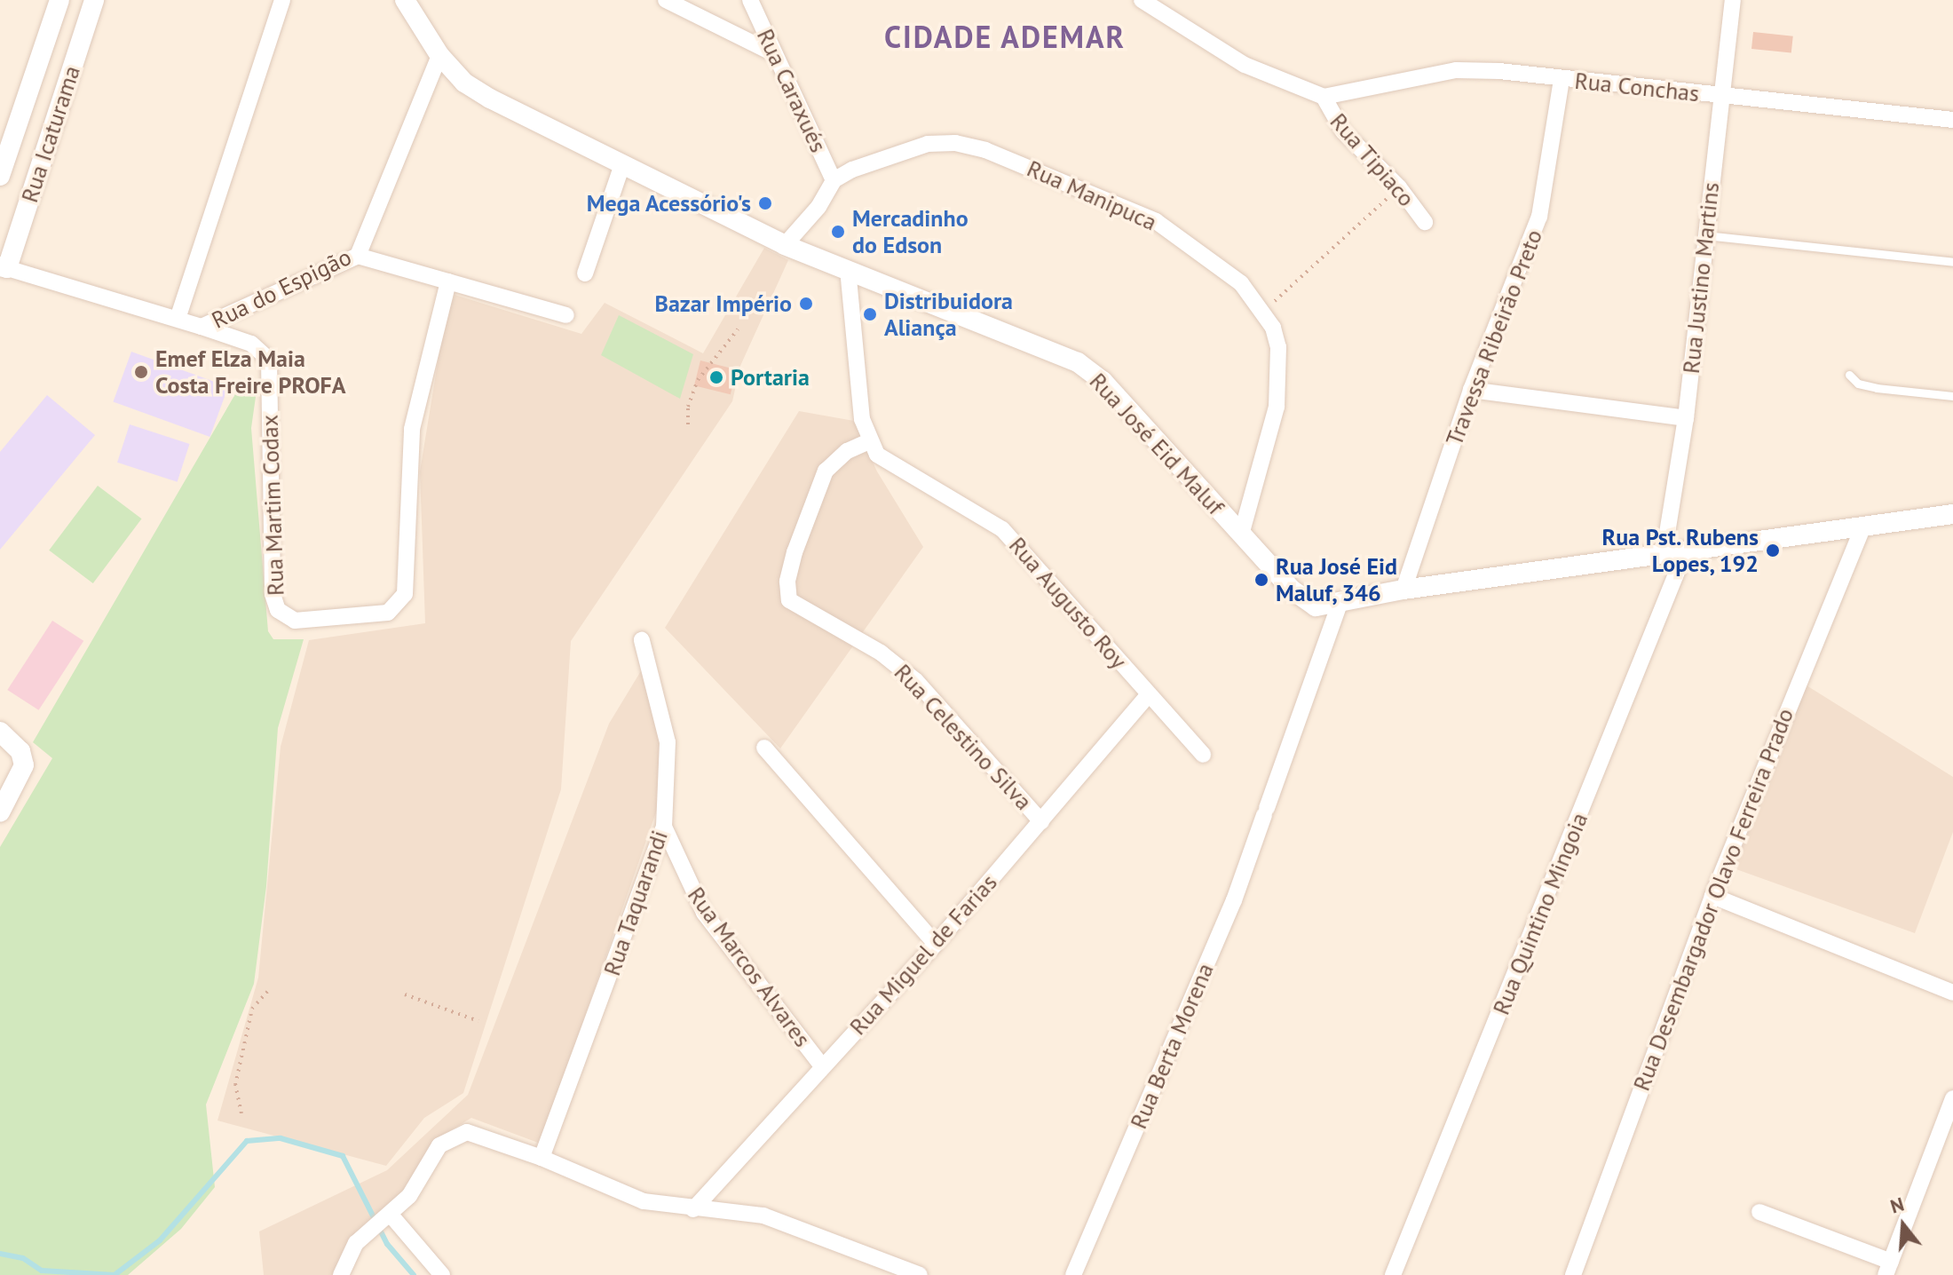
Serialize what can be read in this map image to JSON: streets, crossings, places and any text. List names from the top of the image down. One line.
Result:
{"streets":{"street":["Rua Conchas","Rua Caraxués","Rua Icaturama","Rua Tipiaco","Rua Manipuca","Rua Justino Martins","Rua do Espigão","Travessa Ribeirão Preto","Rua José Eid Maluf","Rua Martim Codax","Rua Augusto Roy","Rua Celestino Silva","Rua Desembargador Olavo Ferreira Prado","Rua Taquarandi","Rua Quintino Mingoia","Rua Miguel de Farias","Rua Marcos Alvares","Rua Berta Morena"]},"crossings":[["Rua Conchas","Rua Tipiaco"],["Rua Conchas","Rua Justino Martins"],["Rua Conchas","Travessa Ribeirão Preto"],["Rua Caraxués","Rua Manipuca"],["Rua Icaturama","Rua do Espigão"],["Rua Manipuca","Rua José Eid Maluf"],["Rua Justino Martins","Rua José Eid Maluf"],["Rua do Espigão","Rua José Eid Maluf"],["Rua do Espigão","Rua Martim Codax"],["Travessa Ribeirão Preto","Rua José Eid Maluf"],["Rua José Eid Maluf","Rua Desembargador Olavo Ferreira Prado"],["Rua José Eid Maluf","Rua Quintino Mingoia"],["Rua José Eid Maluf","Rua Berta Morena"],["Rua Augusto Roy","Rua Celestino Silva"],["Rua Augusto Roy","Rua Miguel de Farias"],["Rua Celestino Silva","Rua Miguel de Farias"],["Rua Taquarandi","Rua Marcos Alvares"],["Rua Miguel de Farias","Rua Marcos Alvares"]],"districts":["CIDADE ADEMAR"],"places":["Mega Acessório's","Mercadinho do Edson","Bazar Império","Distribuidora Aliança","Emef Elza Maia Costa Freire PROFA","Portaria","Rua Pst. Rubens Lopes, 192","Rua José Eid Maluf, 346"],"north":"top"}
